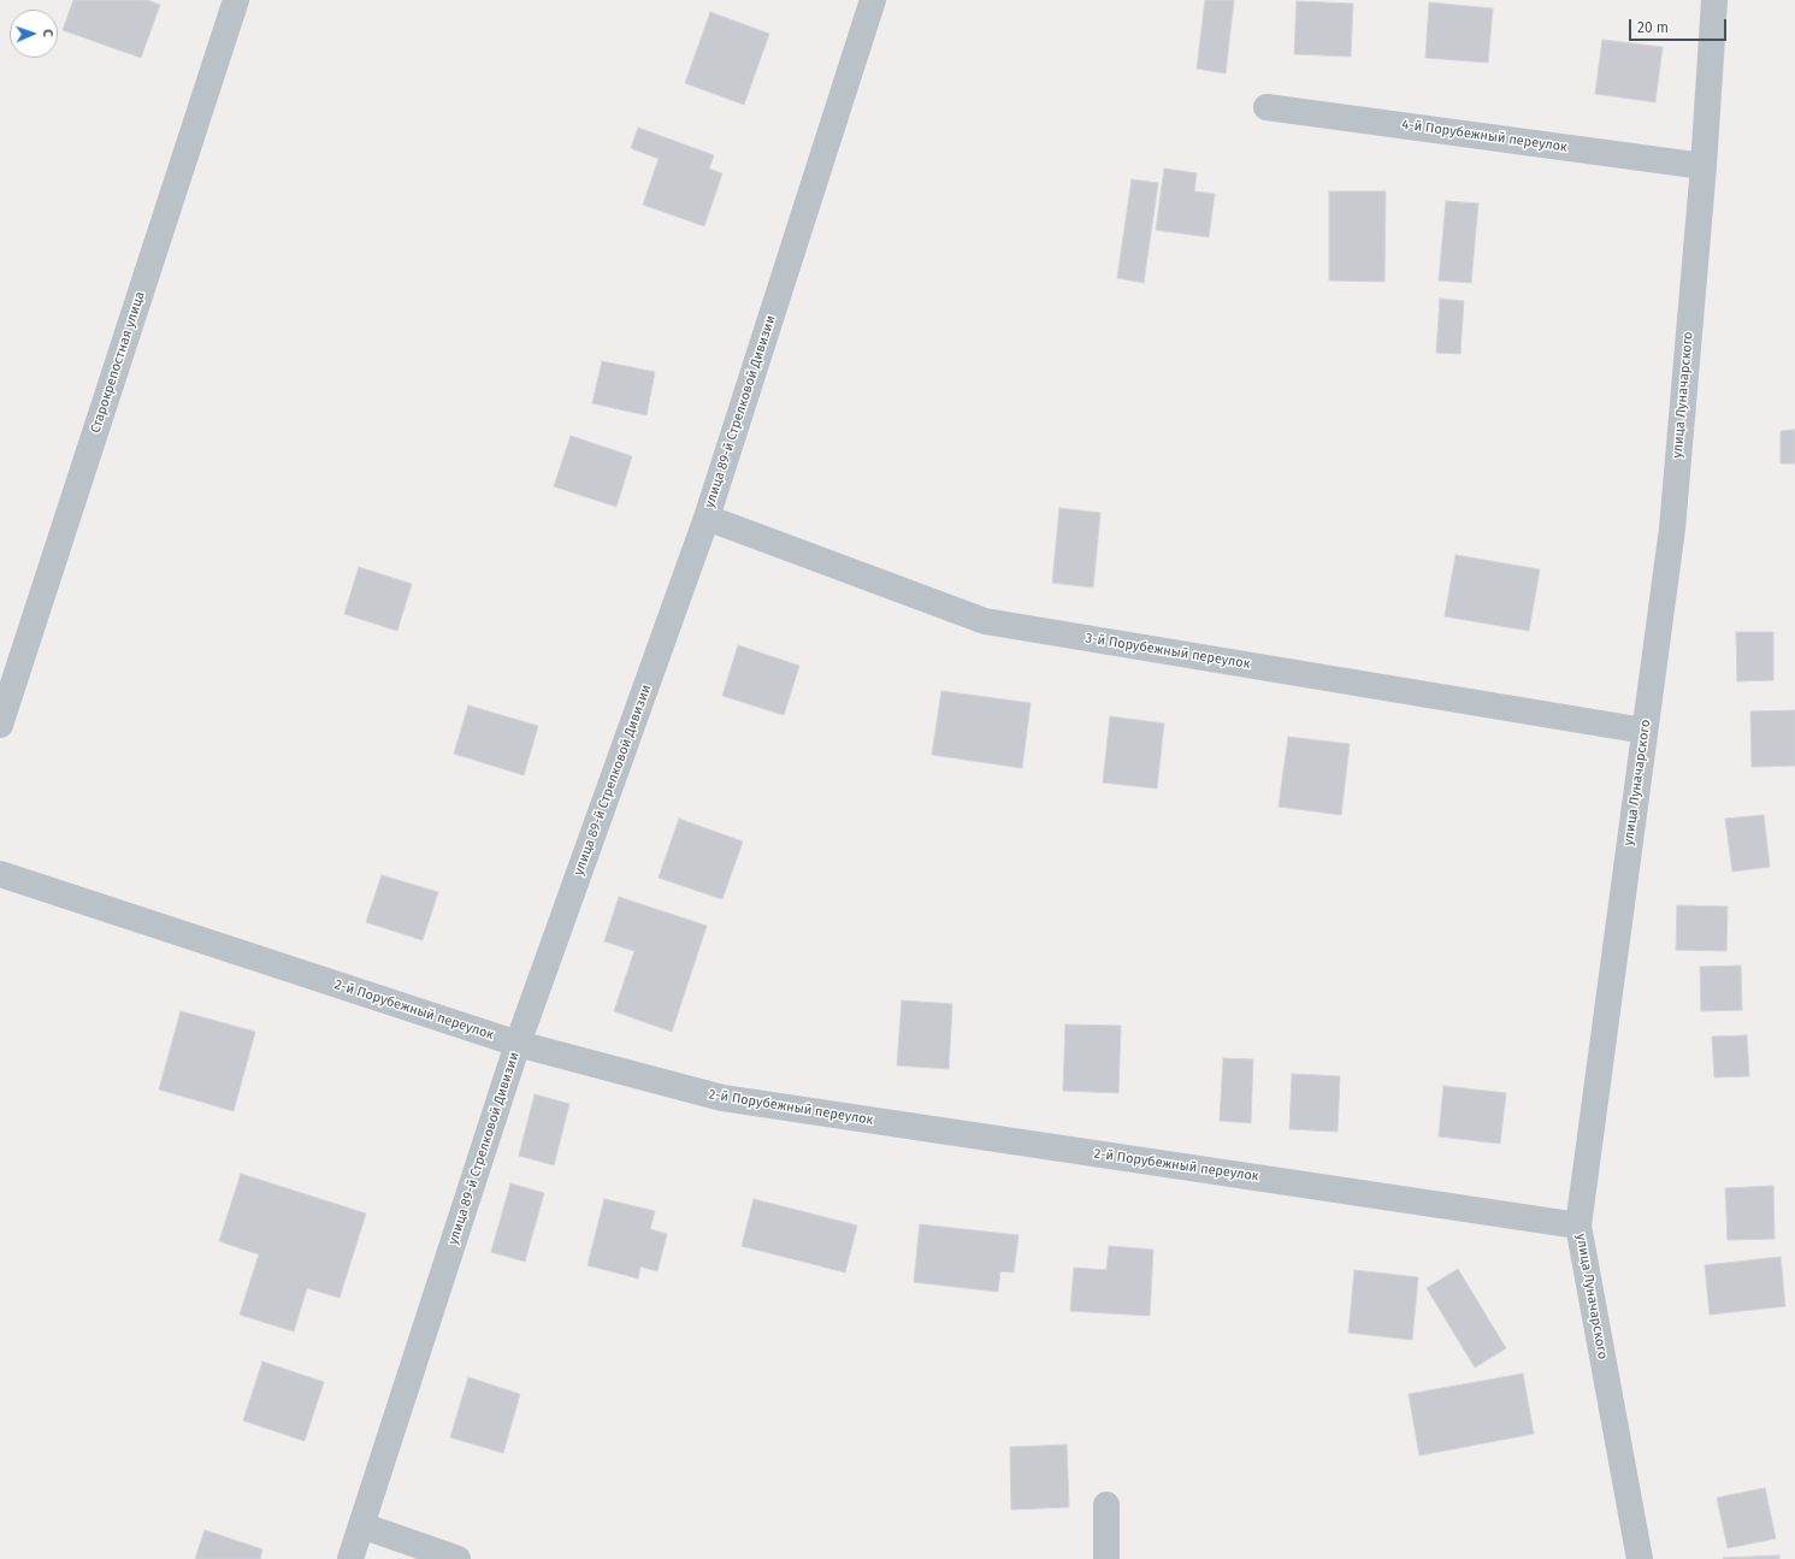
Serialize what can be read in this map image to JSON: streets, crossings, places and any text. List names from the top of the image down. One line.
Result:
{"streets":{"street":["4-й Порубежный переулок","Старокрепостная улица","улица Луначарского","улица 89-й Стрелковой Дивизии","3-й Порубежный переулок","2-й Порубежный переулок"]},"crossings":[["4-й Порубежный переулок","улица Луначарского"],["улица Луначарского","3-й Порубежный переулок"],["улица Луначарского","2-й Порубежный переулок"],["улица 89-й Стрелковой Дивизии","3-й Порубежный переулок"],["улица 89-й Стрелковой Дивизии","2-й Порубежный переулок"]],"scale_bar":"20 m","north":"right"}
